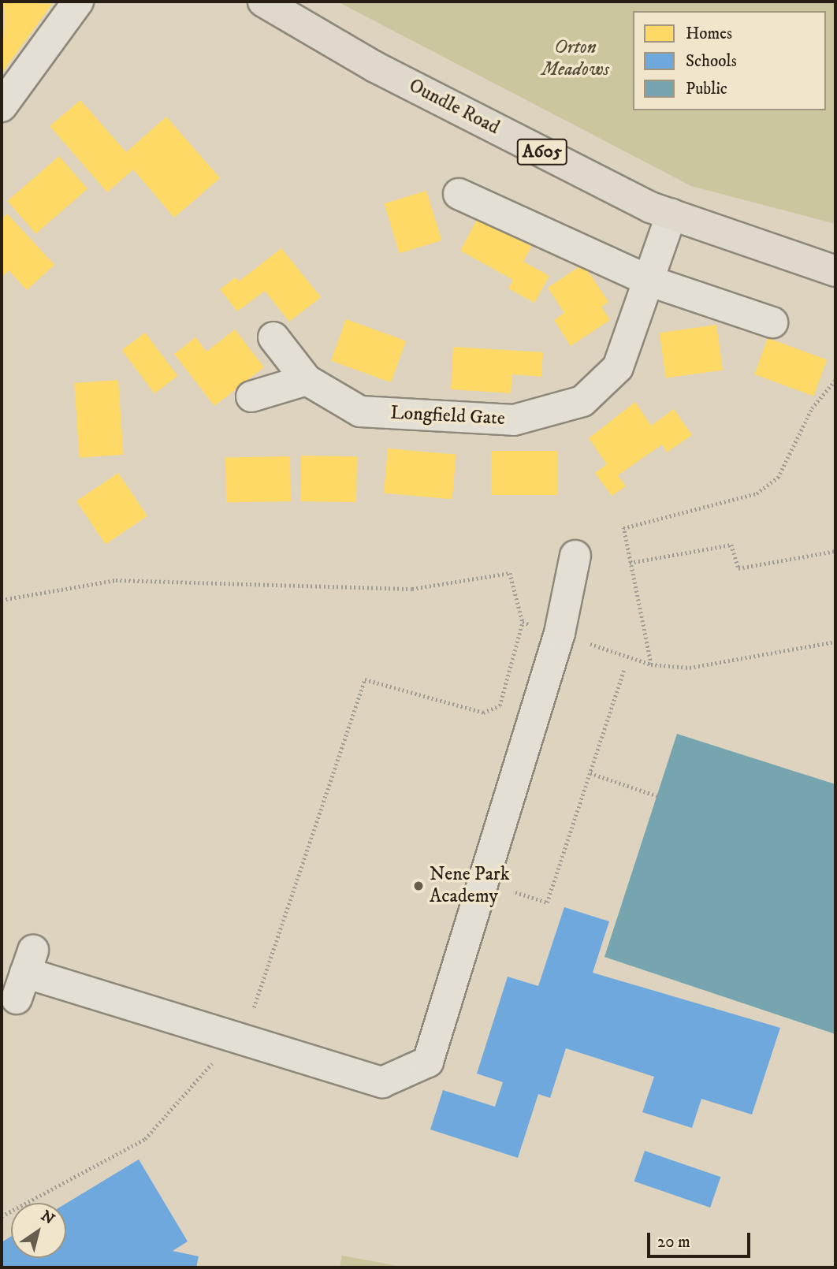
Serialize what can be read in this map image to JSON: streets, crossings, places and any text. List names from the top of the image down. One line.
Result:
{"streets":{"main road":["Oundle Road","A605"],"street":["Longfield Gate"]},"crossings":[["Oundle Road","Longfield Gate"]],"parks":["Orton Meadows"],"places":["Nene Park Academy"],"legend":["Homes","Schools","Public"],"scale_bar":"20 m","north":"top right"}
